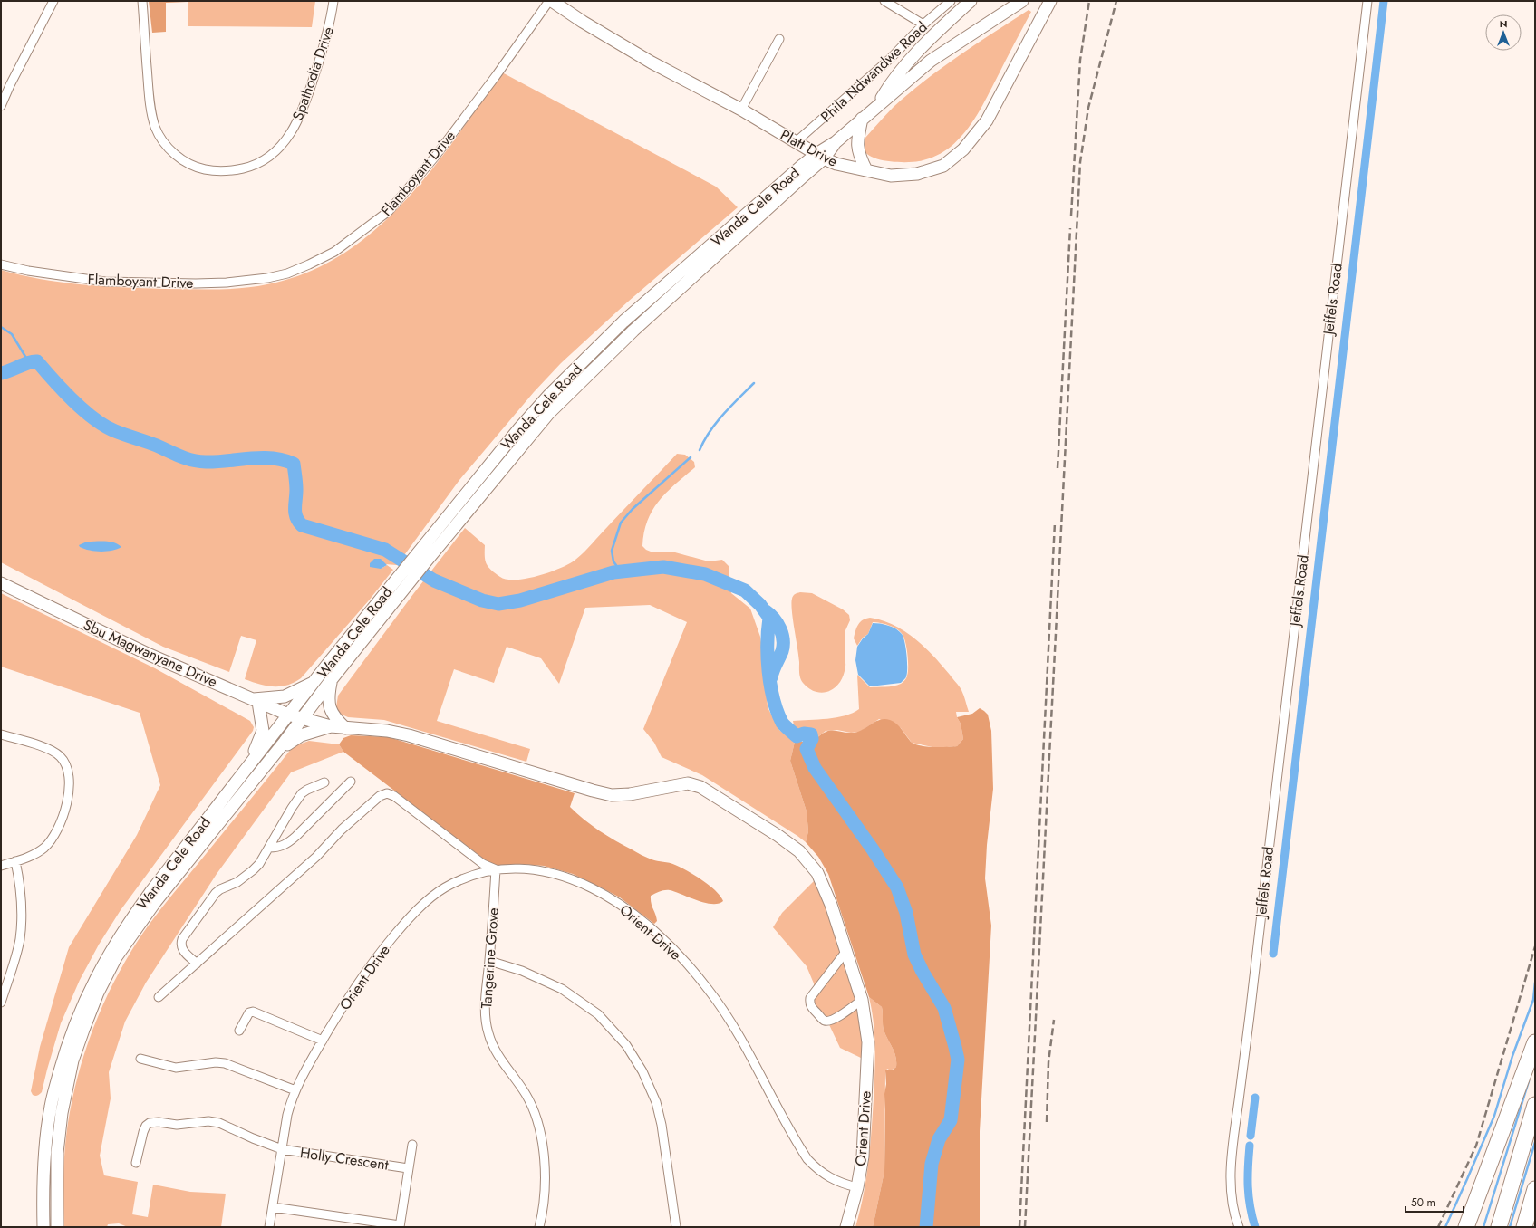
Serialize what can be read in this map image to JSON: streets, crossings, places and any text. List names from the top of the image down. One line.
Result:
{"streets":{"street":["Phila Ndwandwe Road","Spathodia Drive","Platt Drive","Flamboyant Drive","Wanda Cele Road","Jeffels Road","Sbu Magwanyane Drive","Orient Drive","Tangerine Grove","Holly Crescent"]},"crossings":[["Phila Ndwandwe Road","Platt Drive"],["Phila Ndwandwe Road","Wanda Cele Road"],["Platt Drive","Wanda Cele Road"],["Wanda Cele Road","Sbu Magwanyane Drive"],["Wanda Cele Road","Orient Drive"],["Sbu Magwanyane Drive","Orient Drive"],["Orient Drive","Tangerine Grove"],["Orient Drive","Holly Crescent"]],"scale_bar":"50 m","north":"top"}
